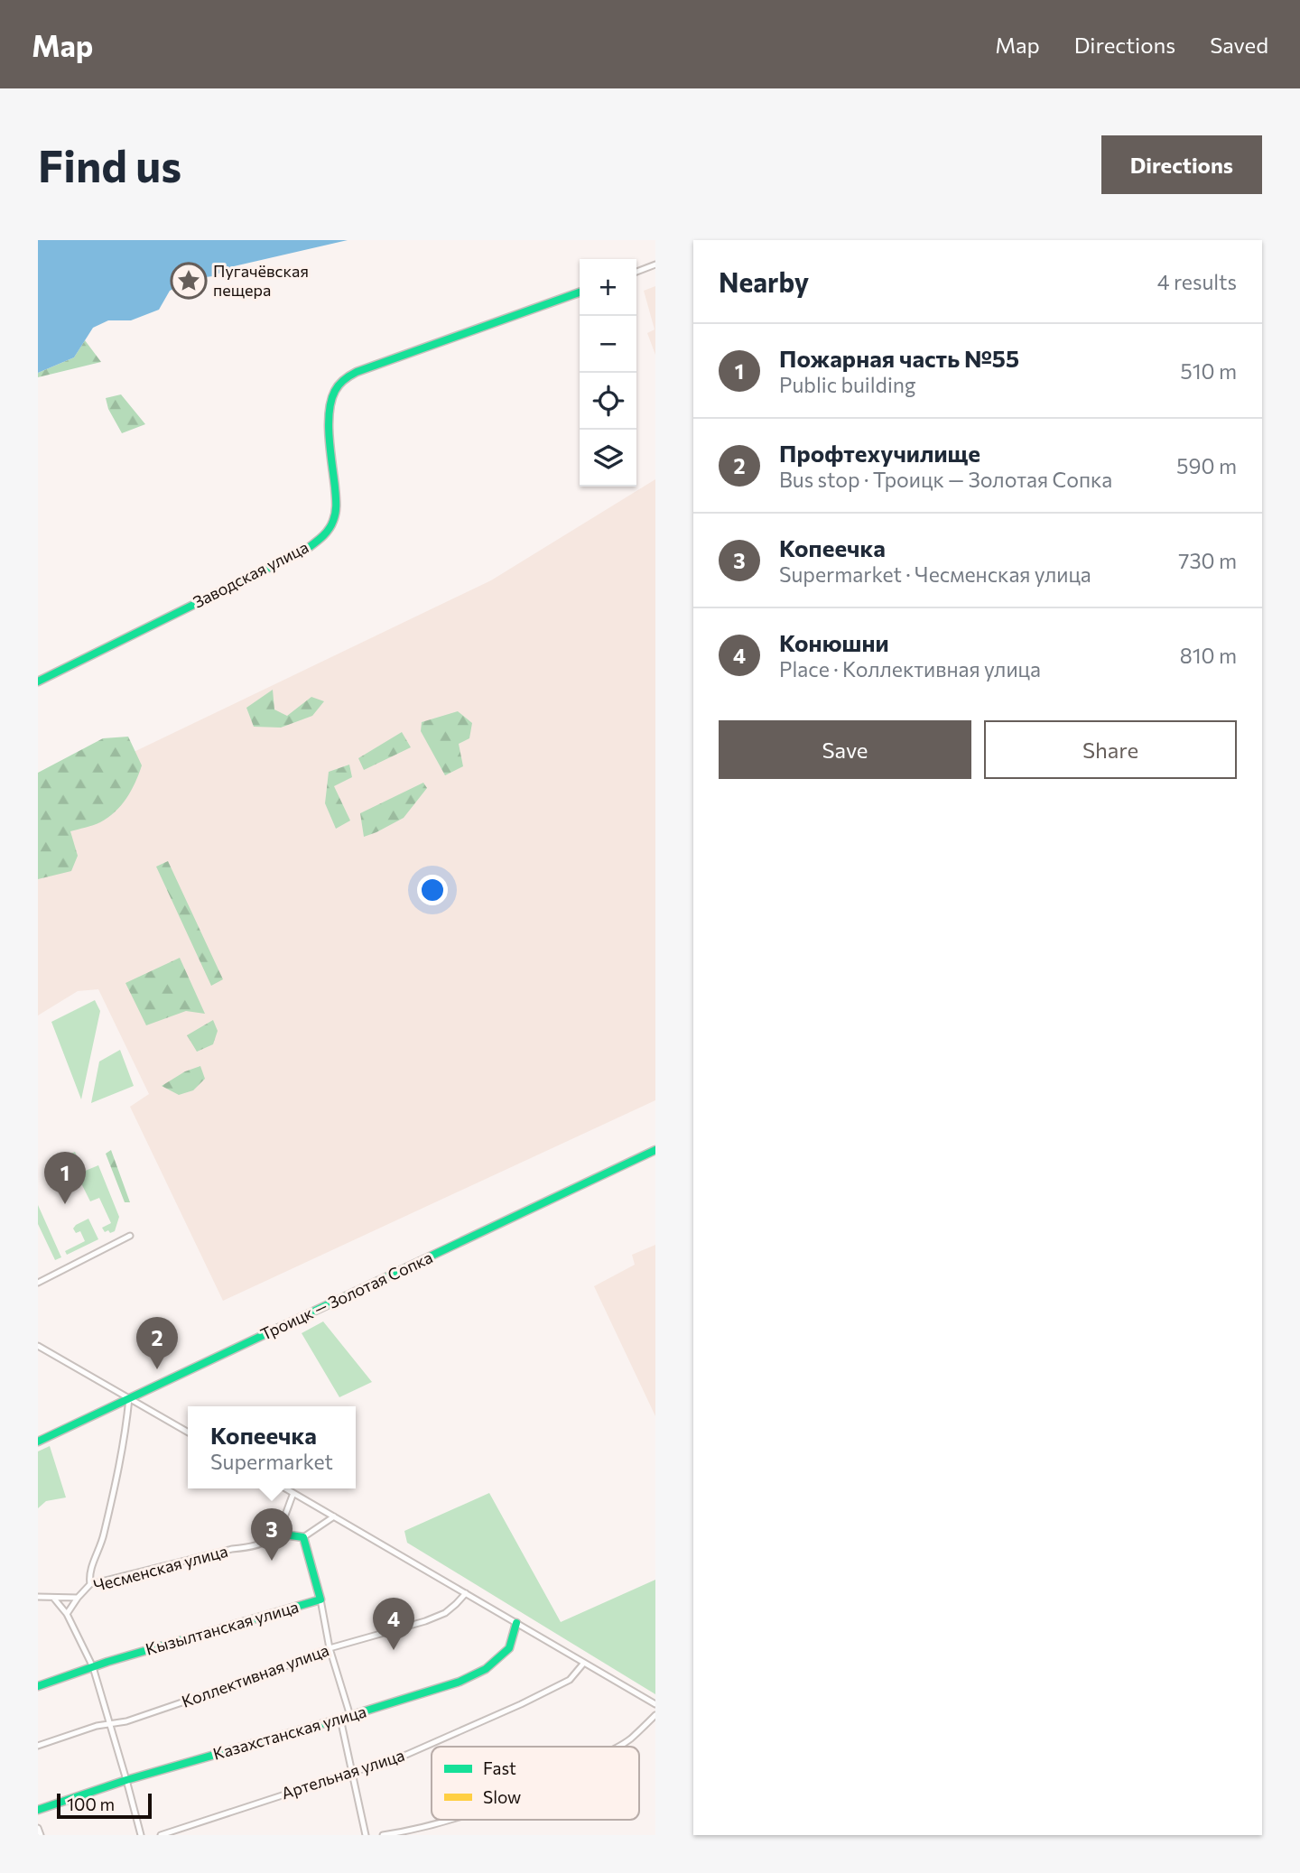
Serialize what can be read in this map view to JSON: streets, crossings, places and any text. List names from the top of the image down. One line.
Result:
{"streets":{"street":["Заводская улица","Троицк — Золотая Сопка","Чесменская улица","Кызылтанская улица","Коллективная улица","Казахстанская улица","Артельная улица"]},"places":{"place":["Пугачёвская пещера"]},"legend":["Fast","Slow"],"scale_bar":"100 m","page":{"header":"Map","nav":["Map","Directions","Saved"],"buttons":["Directions",["Save","Share"]],"title":"Find us","heading":["Nearby","4 results"],"map_buttons":["+","−"],"list":[{"mark":"1","name":"Пожарная часть №55","note":"Public building","value":"510 m"},{"mark":"2","name":"Профтехучилище","note":"Bus stop · Троицк — Золотая Сопка","value":"590 m"},{"mark":"3","name":"Копеечка","note":"Supermarket · Чесменская улица","value":"730 m"},{"mark":"4","name":"Конюшни","note":"Place · Коллективная улица","value":"810 m"}],"pins":["1","2","3","4"],"popup":["Копеечка","Supermarket"],"scale":"100 m"}}
